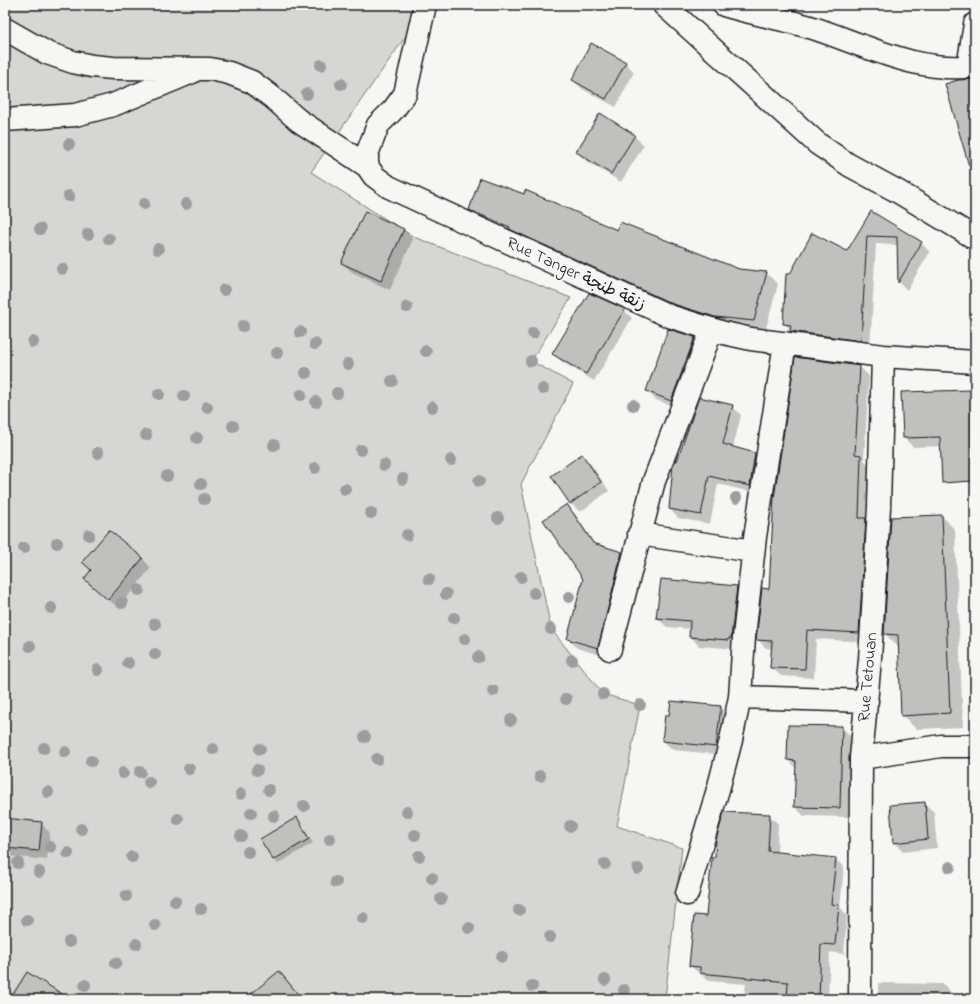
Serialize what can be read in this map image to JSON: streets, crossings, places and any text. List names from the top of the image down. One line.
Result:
{"streets":{"street":["Rue Tanger زنقة طنجة","Rue Tetouan"]},"crossings":[["Rue Tanger زنقة طنجة","Rue Tetouan"]]}
